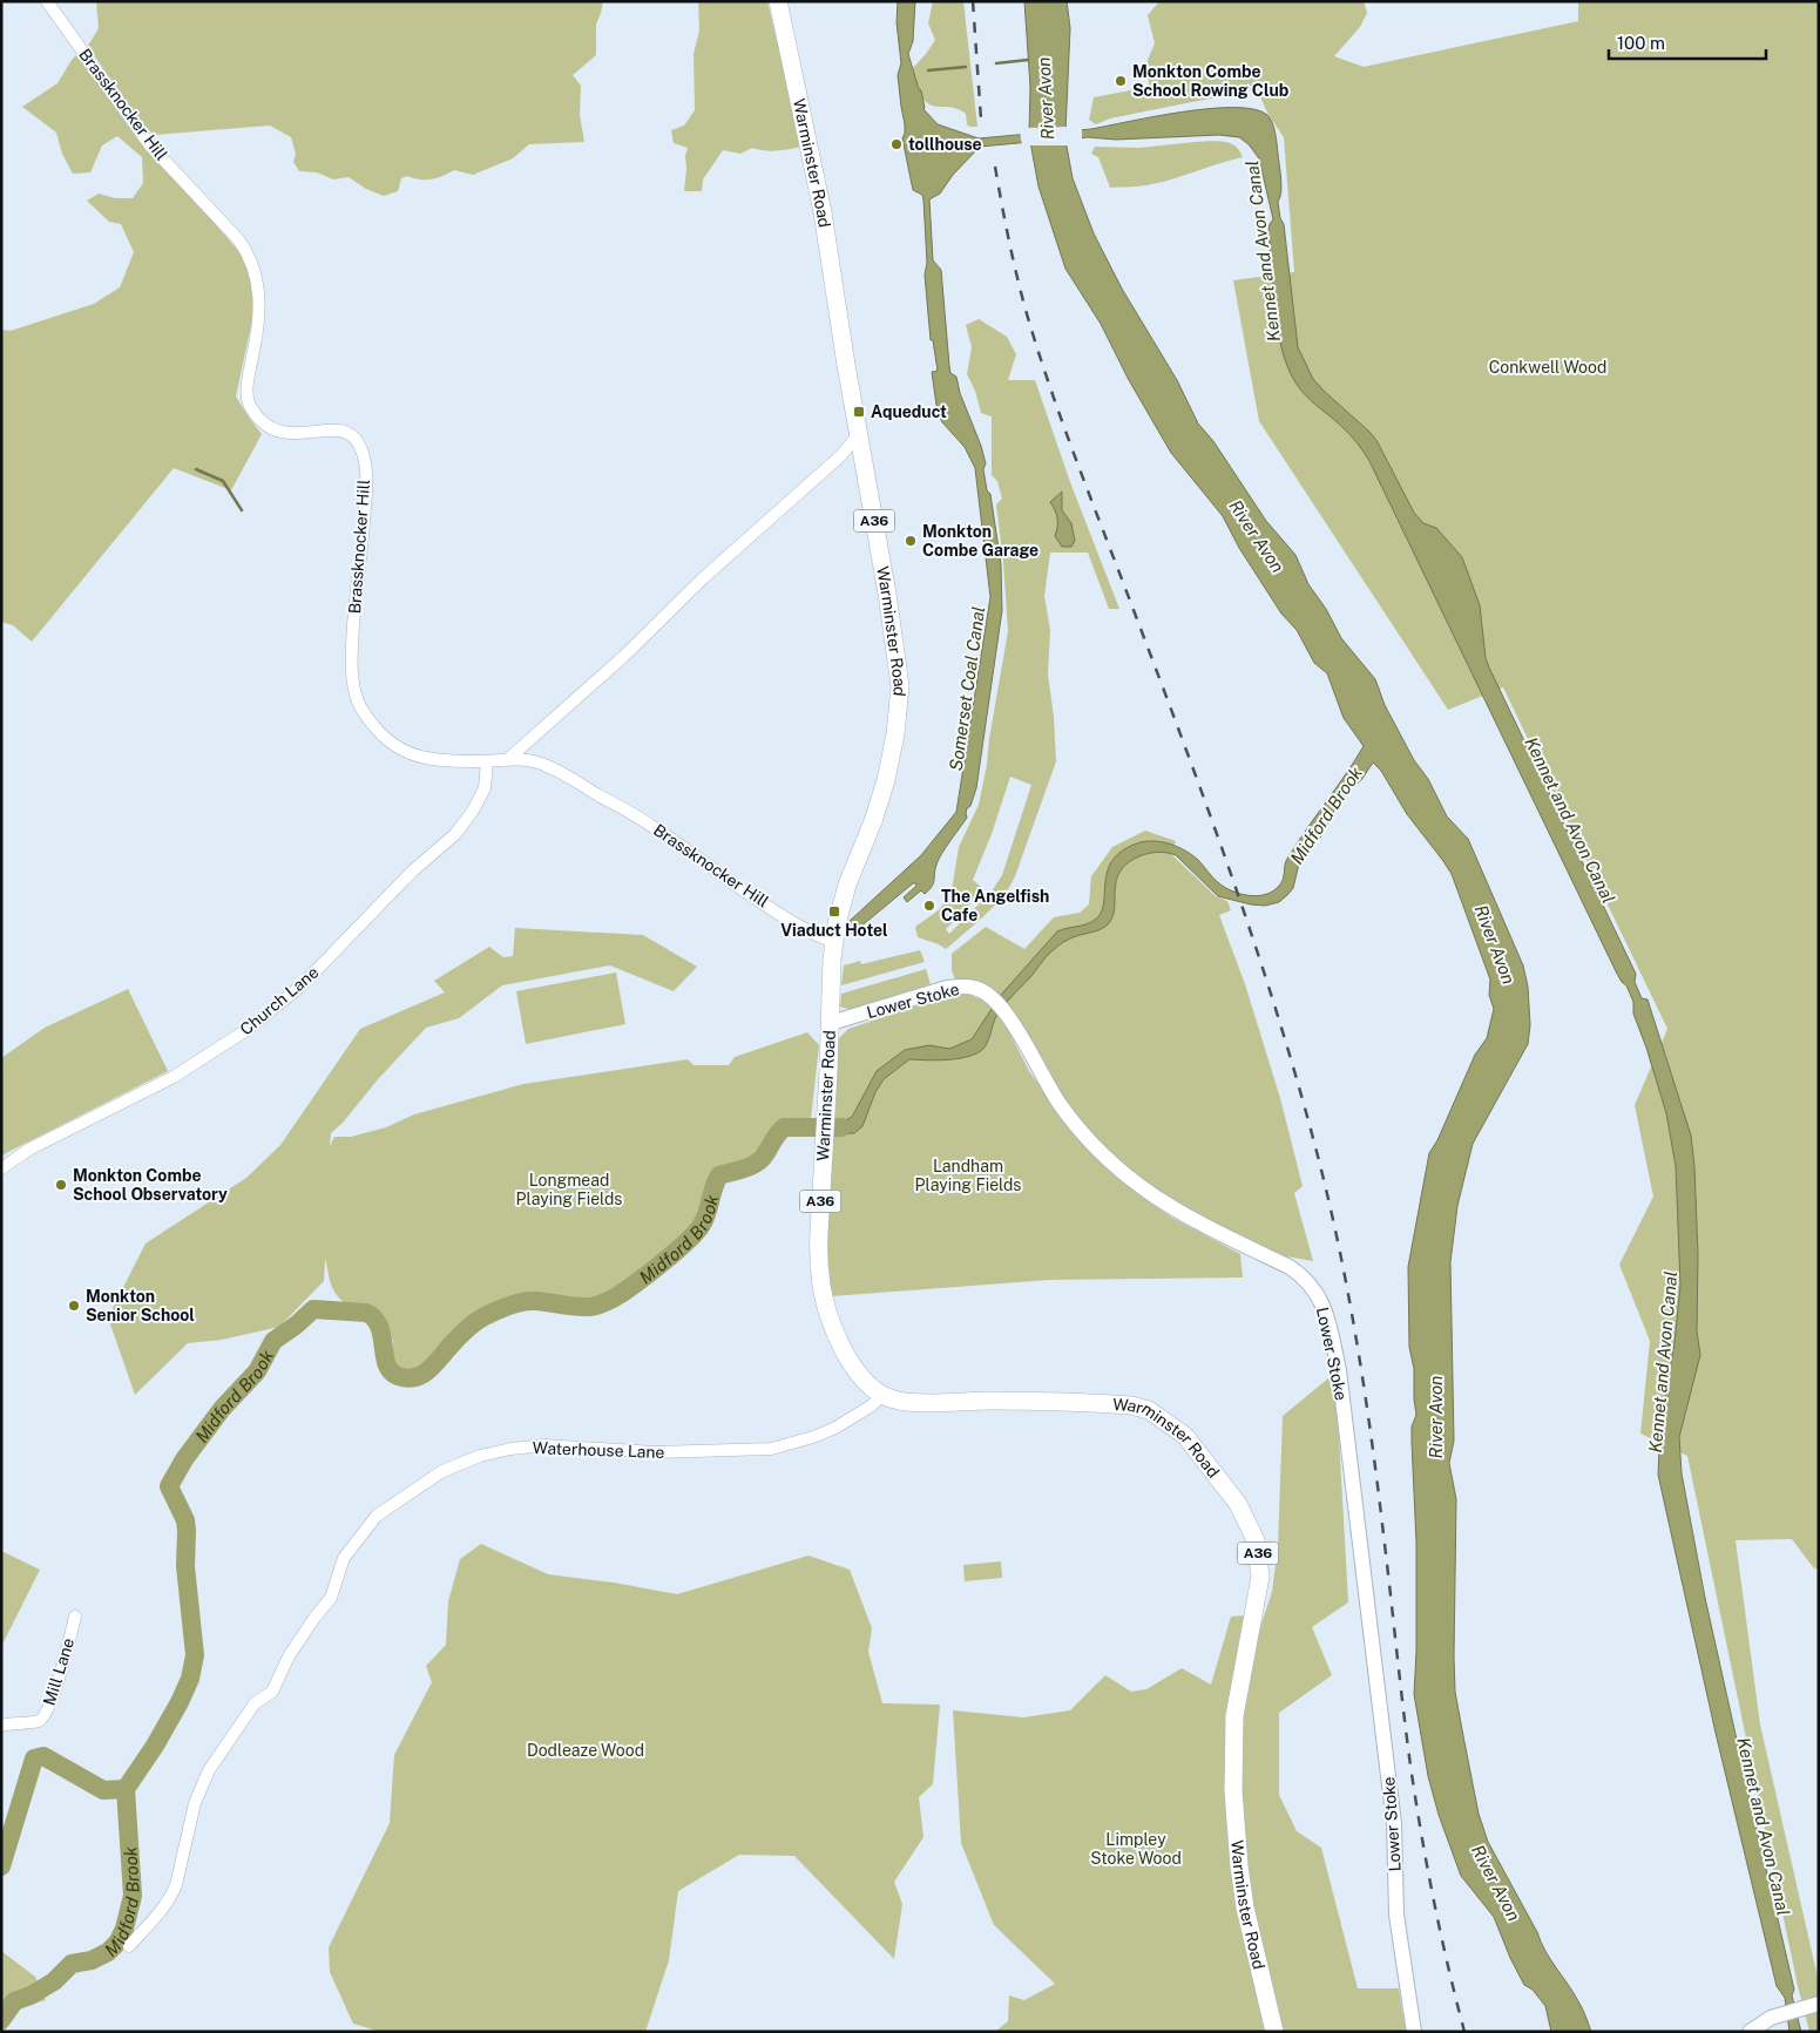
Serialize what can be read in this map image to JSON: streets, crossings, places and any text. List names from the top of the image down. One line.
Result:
{"streets":{"highway":["Warminster Road","A36"],"main road":["Lower Stoke"],"street":["Brassknocker Hill","Church Lane","Waterhouse Lane","Mill Lane"]},"crossings":[["Brassknocker Hill","Warminster Road"],["Brassknocker Hill","Church Lane"],["Warminster Road","Lower Stoke"],["Warminster Road","Waterhouse Lane"]],"water":["River Avon","Kennet and Avon Canal","Somerset Coal Canal","Midford Brook"],"parks":["Conkwell Wood","Landham Playing Fields","Longmead Playing Fields","Dodleaze Wood","Limpley Stoke Wood"],"places":{"other":["Monkton Combe School Rowing Club","tollhouse","Monkton Combe Garage","The Angelfish Cafe","Monkton Combe School Observatory","Monkton Senior School"],"transit":["Aqueduct","Viaduct Hotel"]},"scale_bar":"100 m"}
